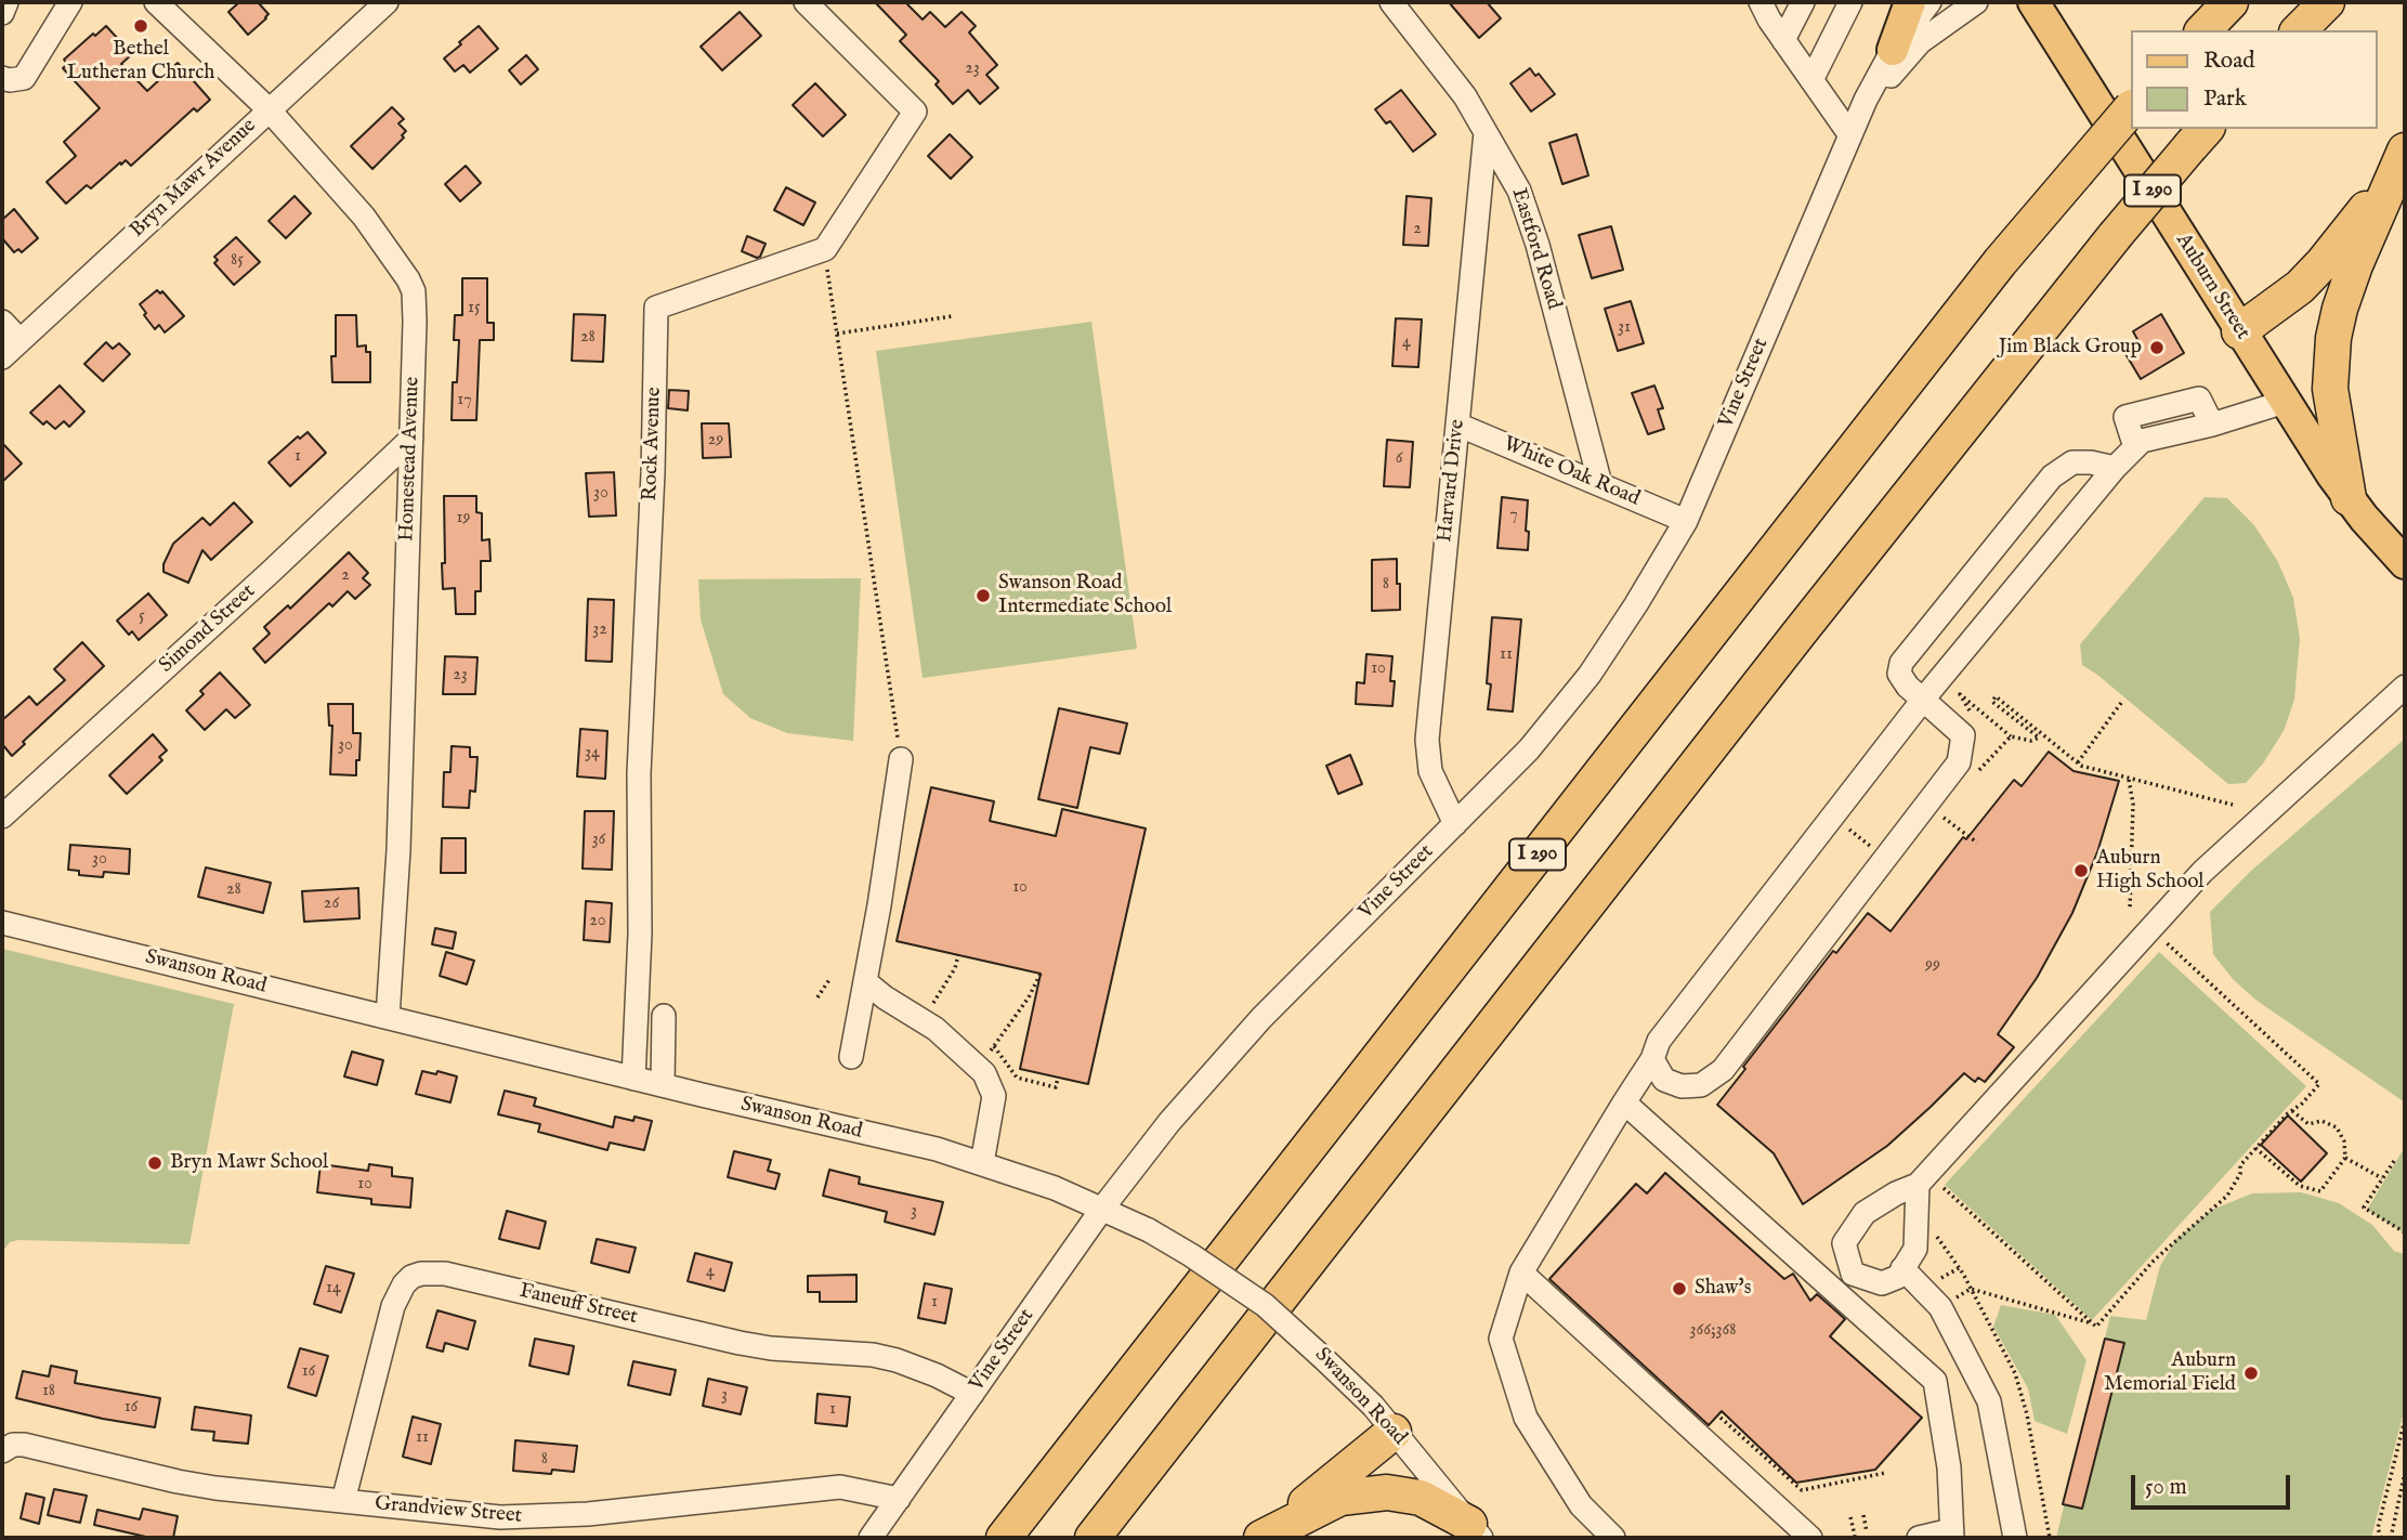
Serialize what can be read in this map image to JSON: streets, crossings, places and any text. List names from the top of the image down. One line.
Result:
{"streets":{"highway":["I 290"],"main road":["Auburn Street"],"street":["Bryn Mawr Avenue","Eastford Road","Vine Street","Rock Avenue","Homestead Avenue","White Oak Road","Harvard Drive","Simond Street","Swanson Road","Faneuff Street","Grandview Street"]},"crossings":[["Bryn Mawr Avenue","Homestead Avenue"],["Eastford Road","White Oak Road"],["Eastford Road","Harvard Drive"],["Vine Street","White Oak Road"],["Vine Street","Harvard Drive"],["Vine Street","Swanson Road"],["Vine Street","Faneuff Street"],["Vine Street","Grandview Street"],["Rock Avenue","Swanson Road"],["Homestead Avenue","Simond Street"],["Homestead Avenue","Swanson Road"],["White Oak Road","Harvard Drive"],["Faneuff Street","Grandview Street"]],"places":["Bethel Lutheran Church","Jim Black Group","Swanson Road Intermediate School","Auburn High School","Bryn Mawr School","Shaw's","Auburn Memorial Field"],"house_numbers":["23","2","85","15","31","28","4","17","29","1","6","30","7","19","2","8","5","32","11","10","23","30","34","36","30","10","28","26","20","99","10","3","4","14","1","366;368","16","18","3","16","1","11","8"],"legend":["Road","Park"],"scale_bar":"50 m"}
